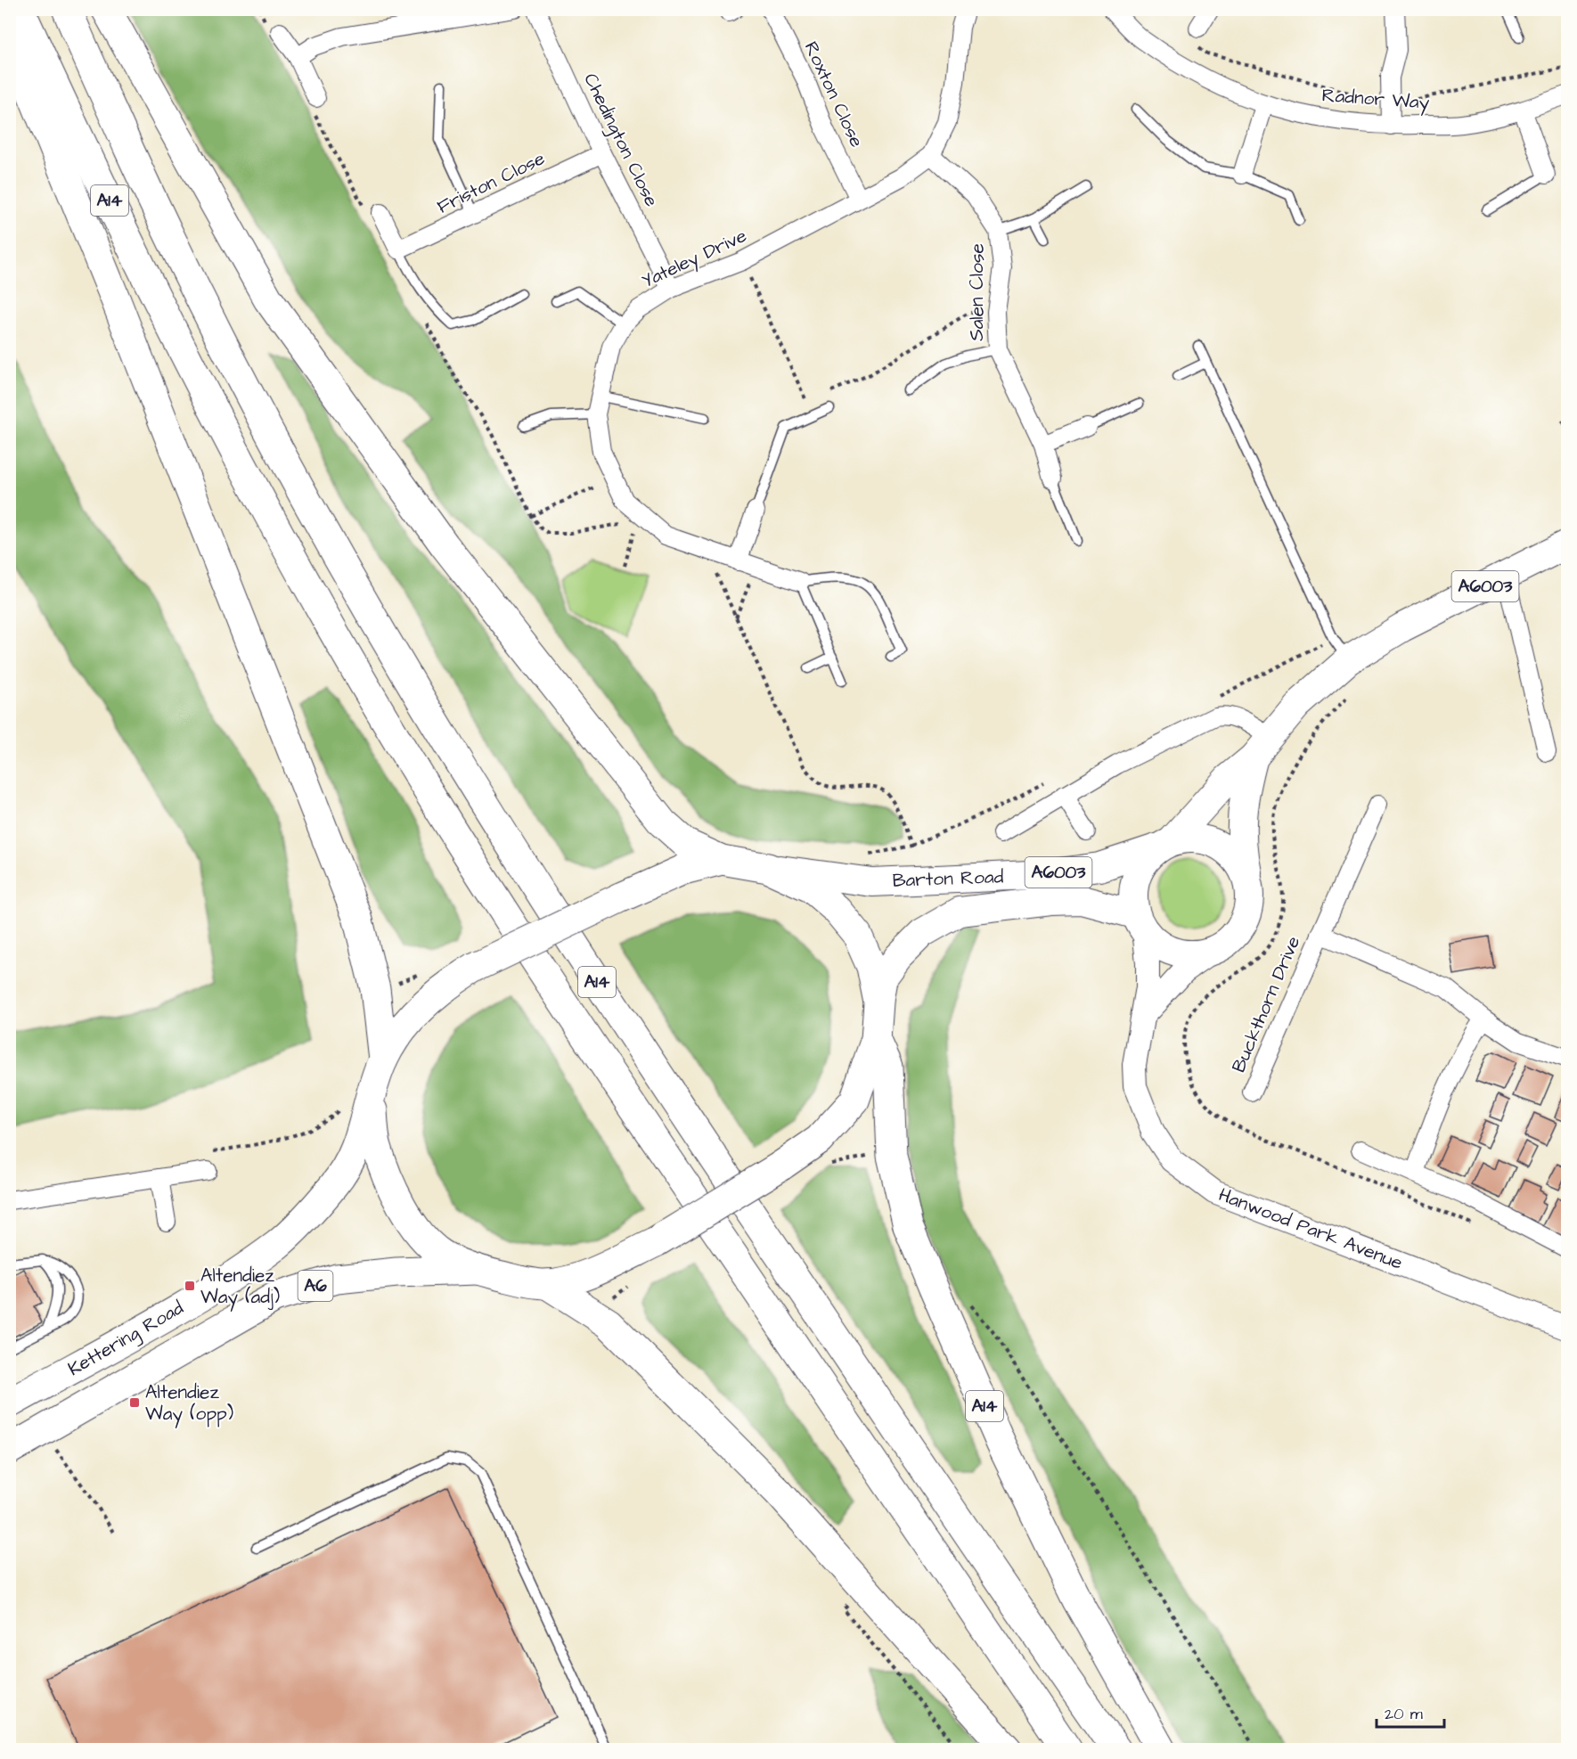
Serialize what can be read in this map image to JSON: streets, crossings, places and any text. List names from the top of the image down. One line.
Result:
{"streets":{"highway":["A14","A6","Kettering Road"],"main road":["A6003","Barton Road"],"street":["Roxton Close","Radnor Way","Chedington Close","Friston Close","Yateley Drive","Salen Close","Buckthorn Drive","Hanwood Park Avenue"]},"crossings":[["Roxton Close","Yateley Drive"],["Chedington Close","Friston Close"],["Chedington Close","Yateley Drive"],["Yateley Drive","Salen Close"],["Barton Road","Hanwood Park Avenue"]],"places":{"transit":["Altendiez Way (adj)","Altendiez Way (opp)"]},"scale_bar":"20 m"}
